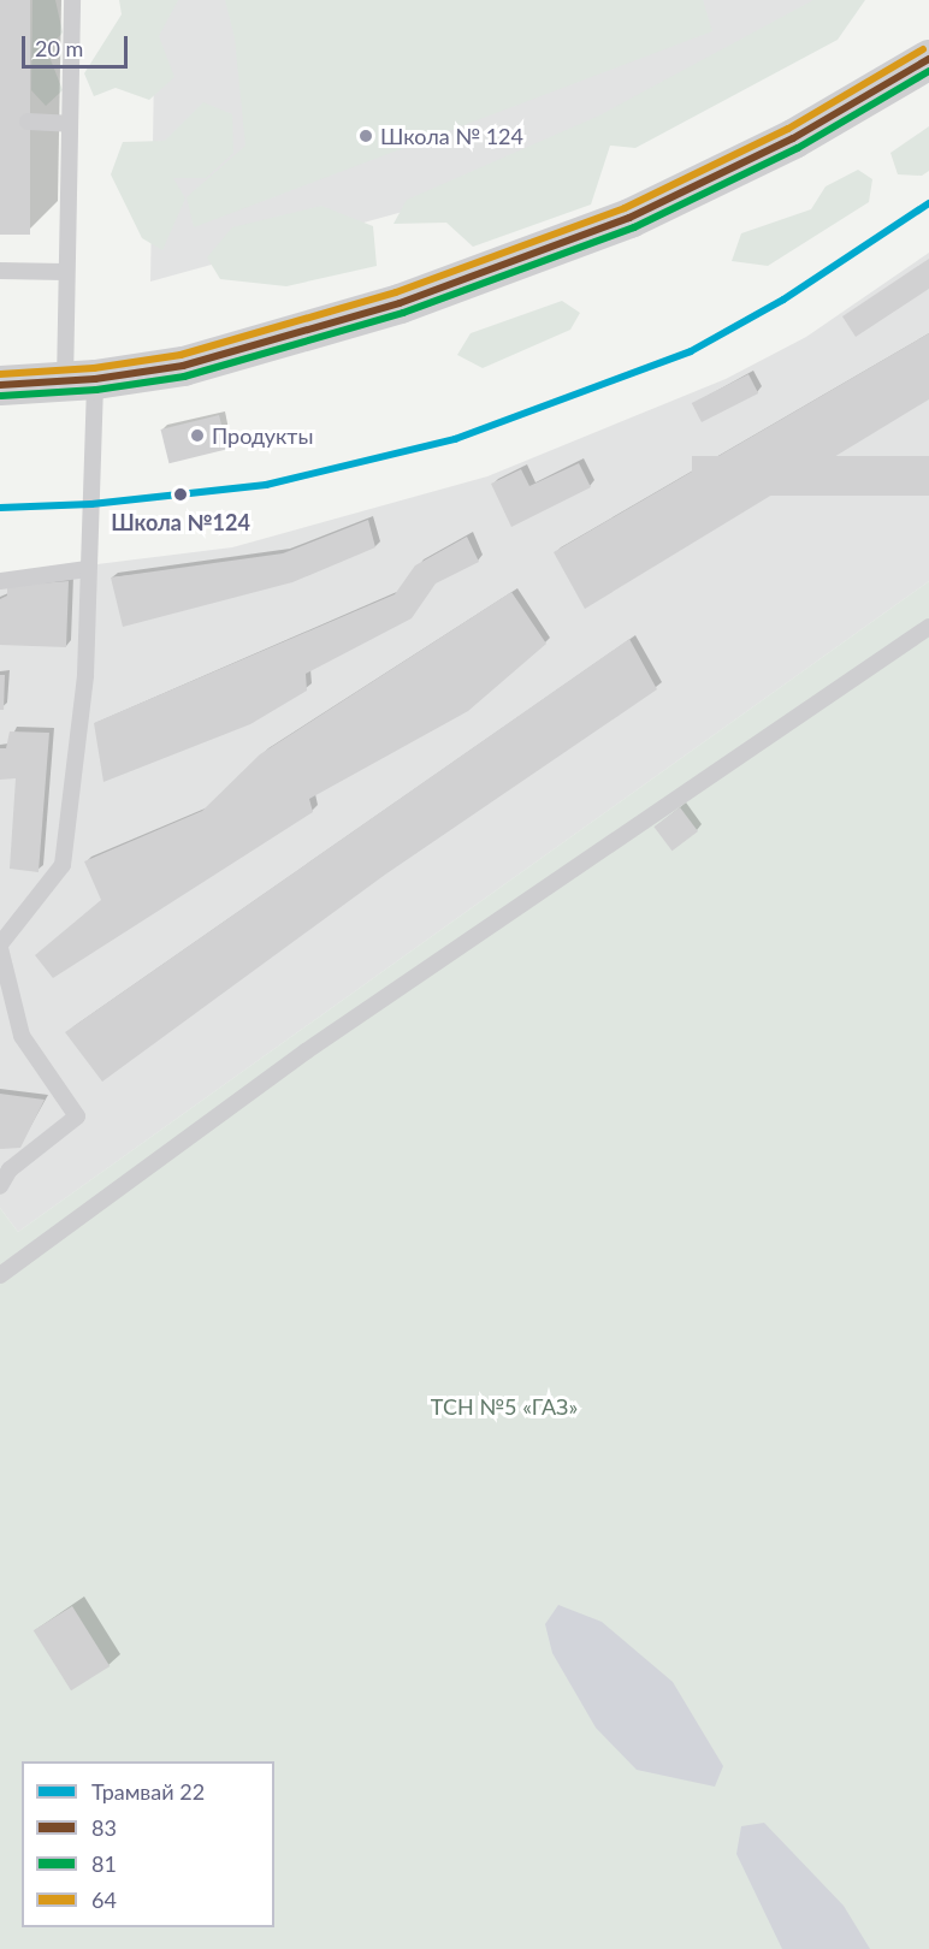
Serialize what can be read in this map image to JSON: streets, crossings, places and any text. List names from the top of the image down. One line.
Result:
{"parks":["ТСН №5 «ГАЗ»"],"places":["Школа № 124","Продукты","Школа №124"],"lines":["transit line 64","transit line 83","transit line 81","tram line 22"],"legend":["Трамвай 22","83","81","64"],"scale_bar":"20 m"}
